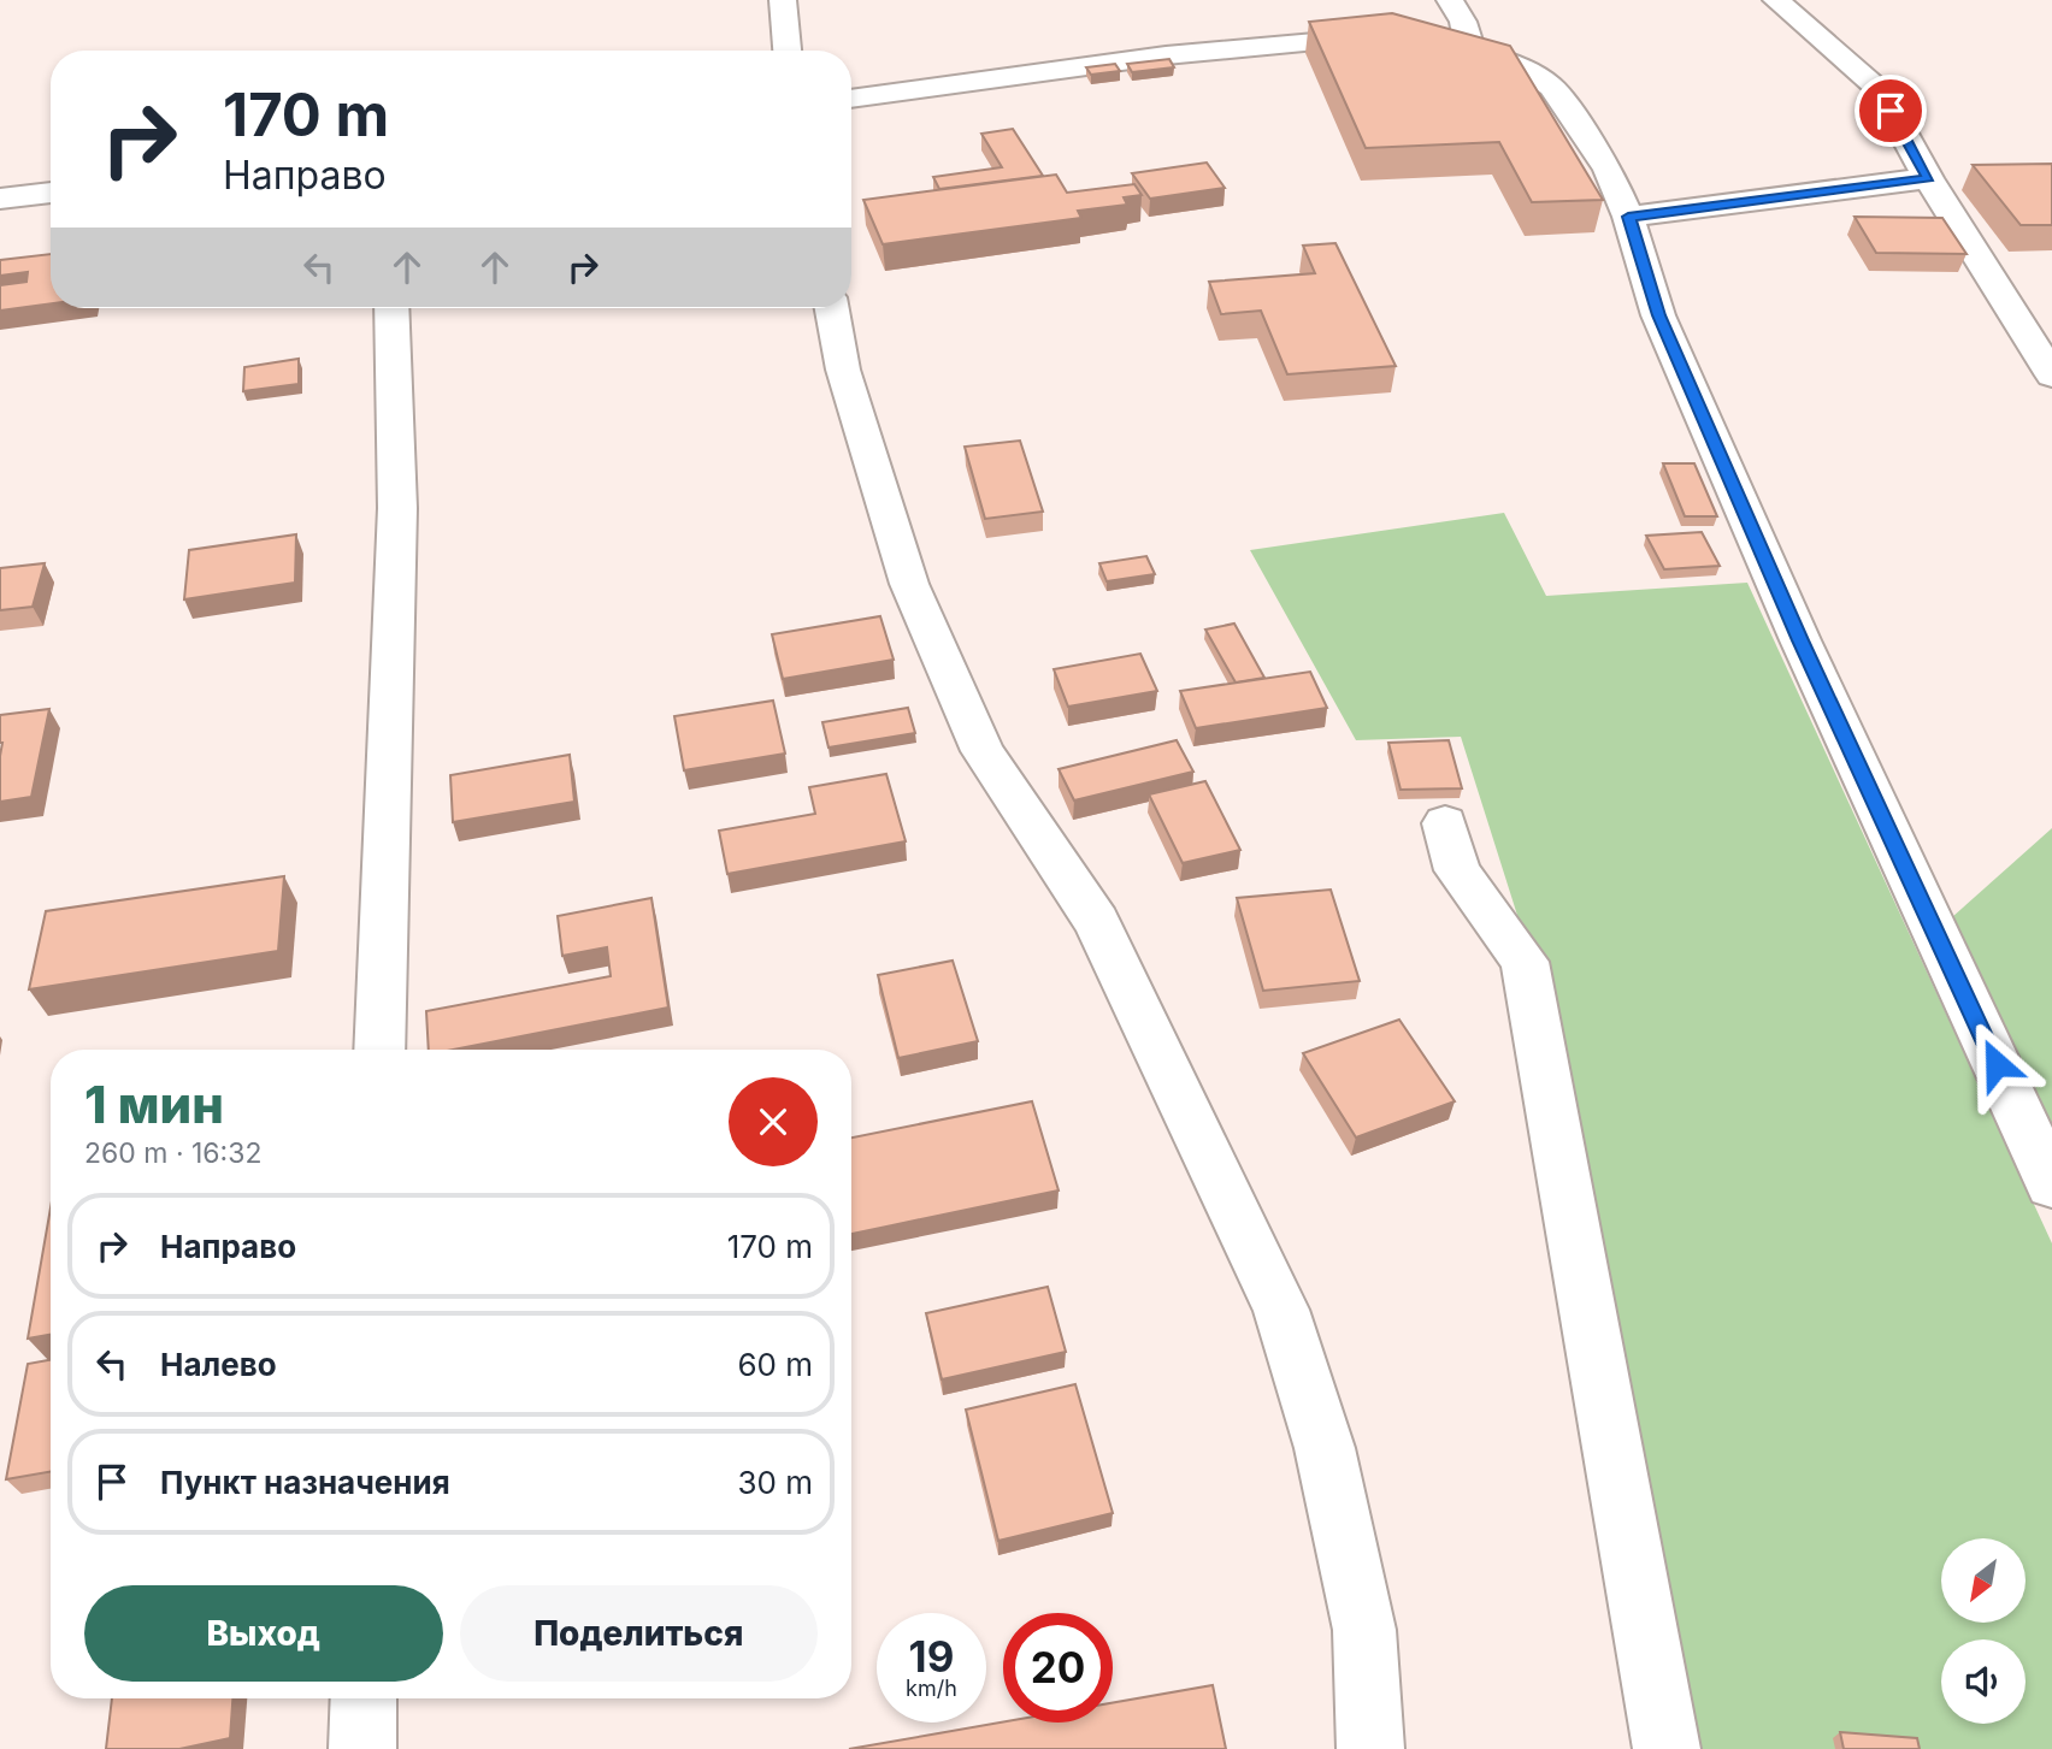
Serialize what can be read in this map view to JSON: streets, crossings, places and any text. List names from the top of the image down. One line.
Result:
{"north":"bottom left","page":{"turn":["170 m","Направо"],"heading":["1 мин","260 m · 16:32"],"list":[{"name":"Направо","value":"170 m"},{"name":"Налево","value":"60 m"},{"name":"Пункт назначения","value":"30 m"}],"buttons":["Выход","Поделиться"],"speed":"19 km/h","limit":"20"}}
